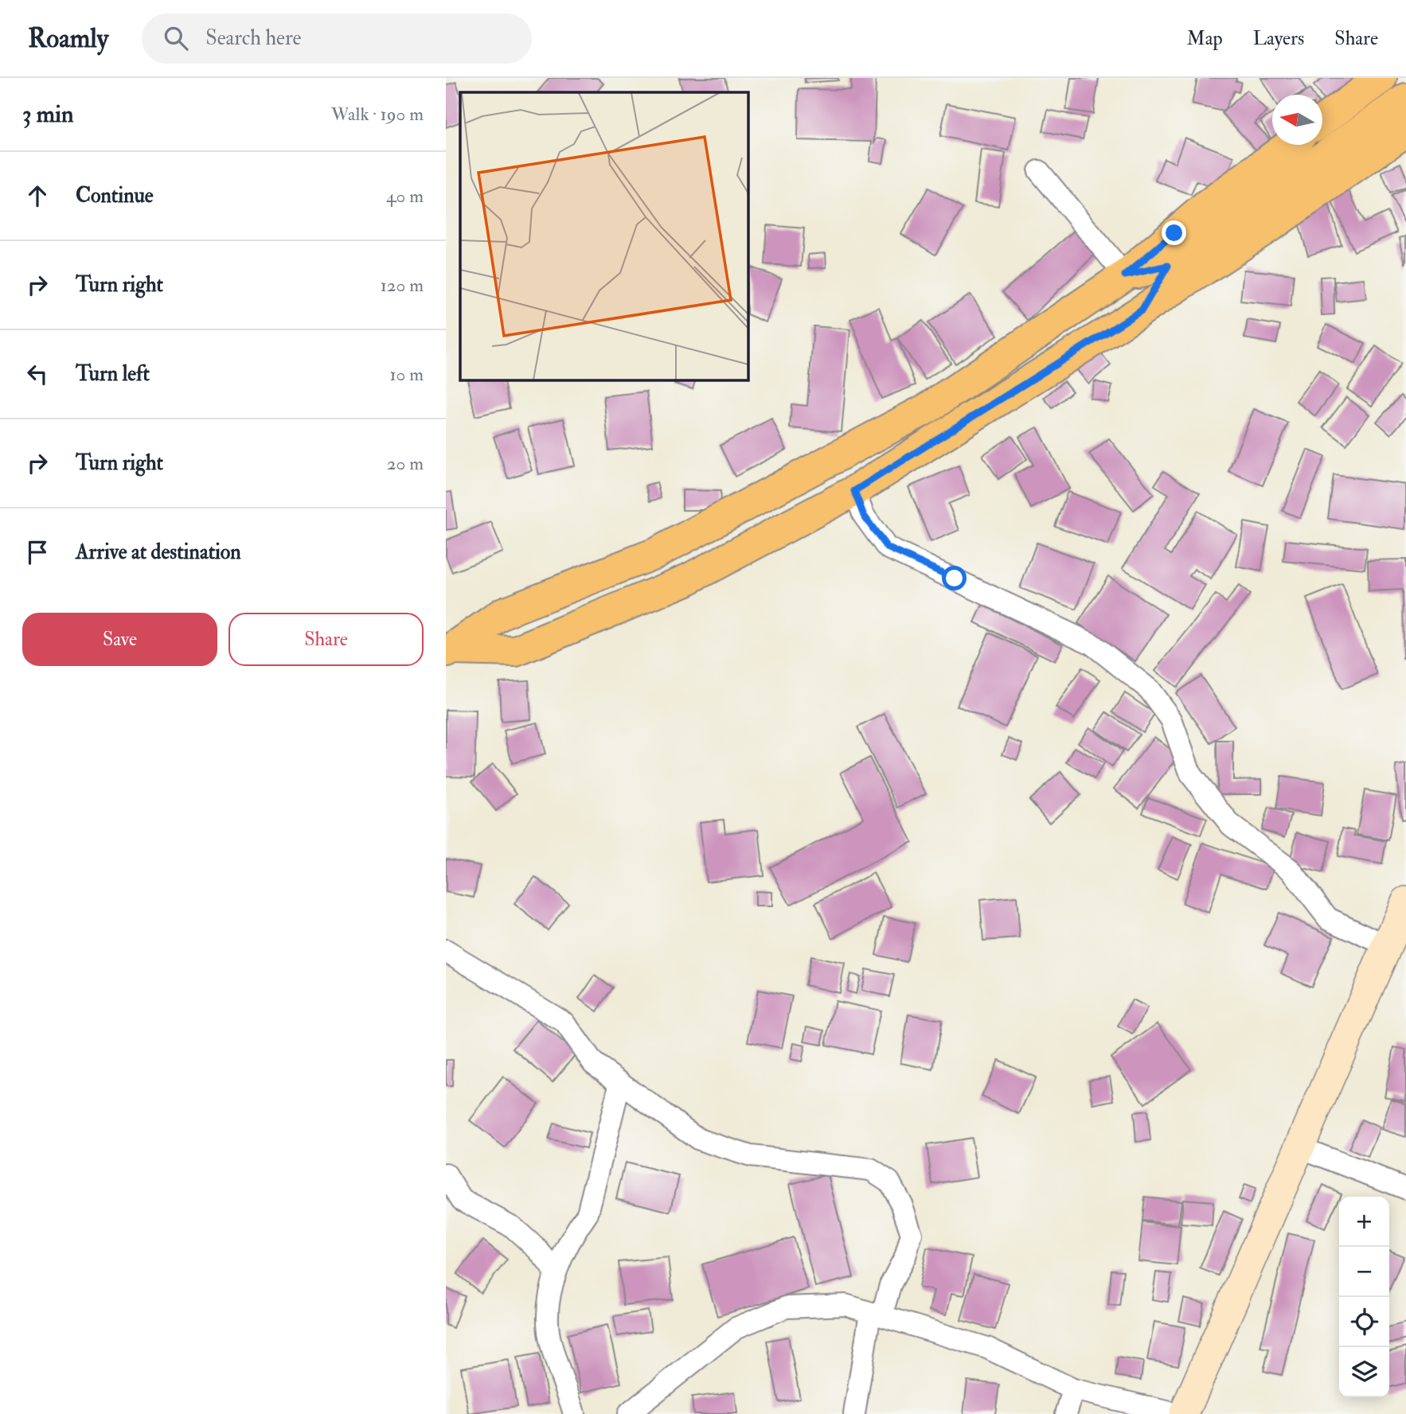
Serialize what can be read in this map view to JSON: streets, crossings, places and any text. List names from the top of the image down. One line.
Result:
{"north":"left","page":{"header":"Roamly","search":"Search here","nav":["Map","Layers","Share"],"heading":["3 min","Walk · 190 m"],"list":[["Continue","40 m"],["Turn right","120 m"],["Turn left","10 m"],["Turn right","20 m"],"Arrive at destination"],"buttons":["Save","Share"],"map_buttons":["+","−"]}}
